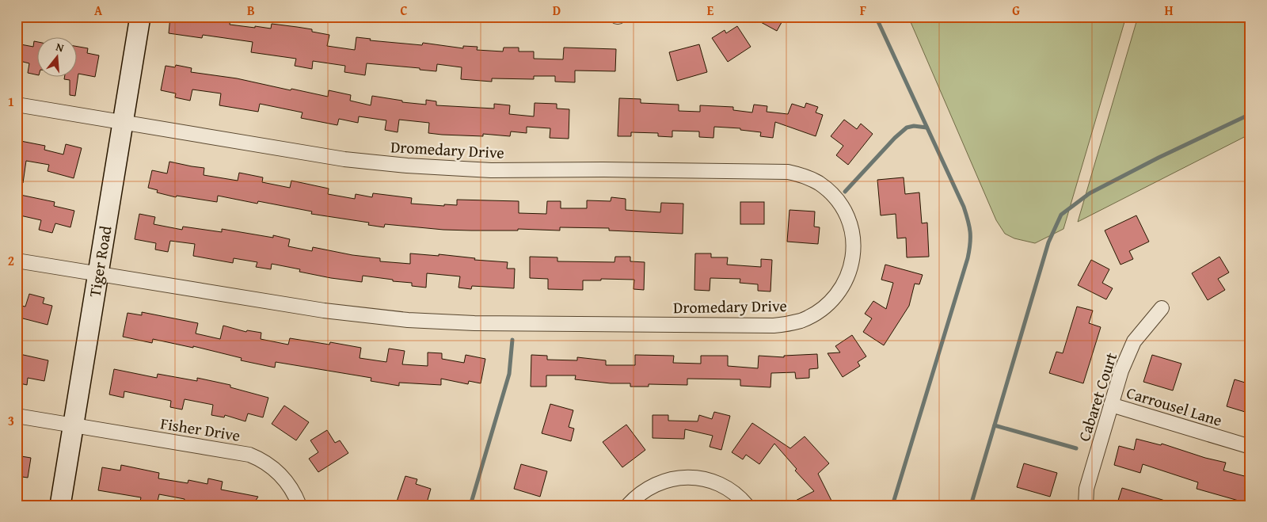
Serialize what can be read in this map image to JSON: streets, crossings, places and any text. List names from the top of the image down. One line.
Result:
{"streets":{"street":["Dromedary Drive","Tiger Road","Cabaret Court","Carrousel Lane","Fisher Drive"]},"crossings":[["Dromedary Drive","Tiger Road"],["Tiger Road","Fisher Drive"],["Cabaret Court","Carrousel Lane"]],"north":"top","grid":{"columns":["A","B","C","D","E","F","G","H"],"rows":["1","2","3"]}}
